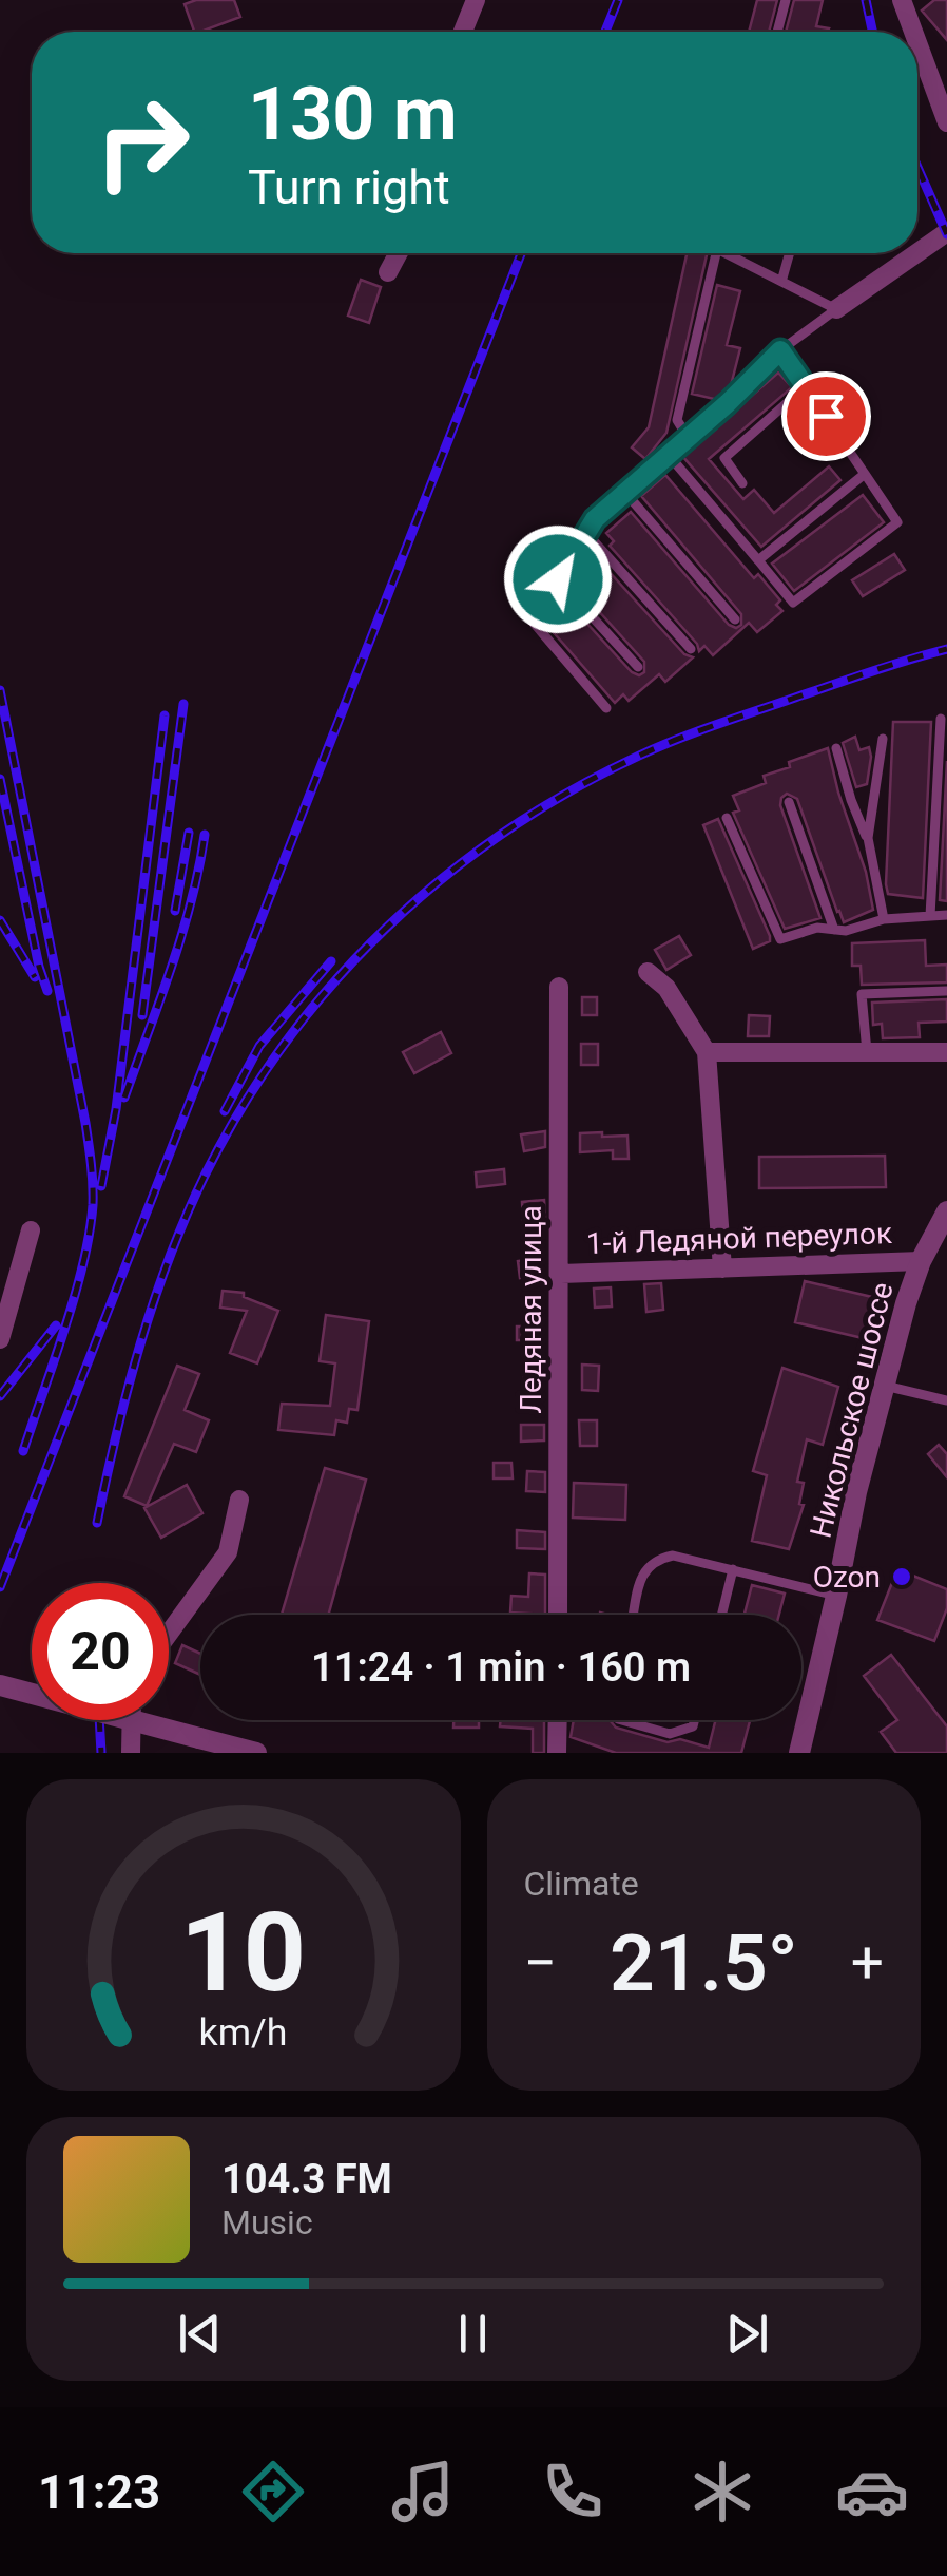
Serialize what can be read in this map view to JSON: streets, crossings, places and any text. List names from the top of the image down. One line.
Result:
{"streets":{"street":["1-й Ледяной переулок","Ледяная улица","Никольское шоссе"]},"crossings":[["1-й Ледяной переулок","Ледяная улица"],["1-й Ледяной переулок","Никольское шоссе"]],"places":["Ozon"],"page":{"turn":["130 m","Turn right"],"limit":"20","trip":"11:24 · 1 min · 160 m","tile":"Climate","heat":["−","21.5°","+"],"song":["104.3 FM","Music"],"tabs":"11:23","gauge":["10","km/h"]}}
